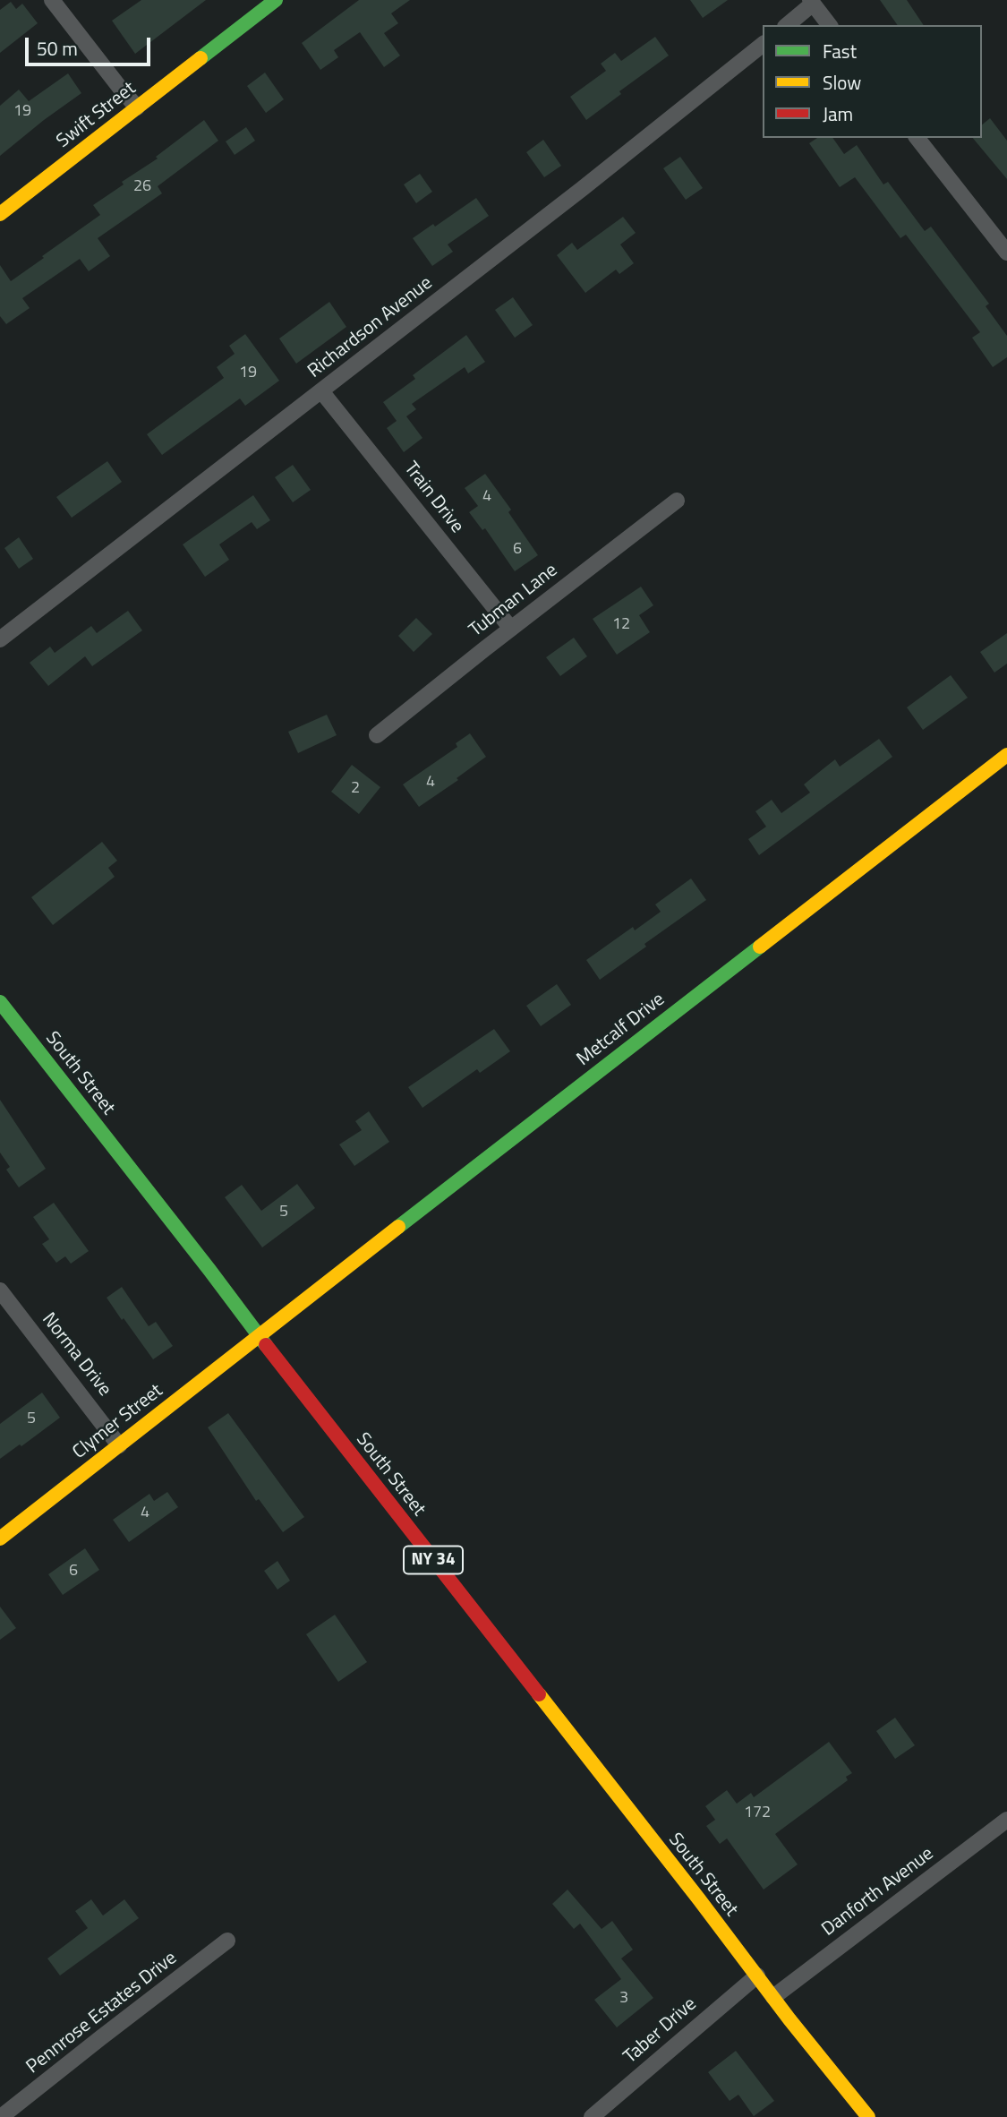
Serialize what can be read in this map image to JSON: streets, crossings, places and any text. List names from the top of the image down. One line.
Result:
{"streets":{"main road":["Swift Street","Metcalf Drive","South Street","Clymer Street","NY 34"],"street":["Richardson Avenue","Train Drive","Tubman Lane","Norma Drive","Danforth Avenue","Pennrose Estates Drive","Taber Drive"]},"crossings":[["Richardson Avenue","Train Drive"],["Train Drive","Tubman Lane"],["Metcalf Drive","South Street"],["Metcalf Drive","Clymer Street"],["South Street","Clymer Street"],["South Street","Danforth Avenue"],["South Street","Taber Drive"],["Norma Drive","Clymer Street"]],"house_numbers":["19","26","19","4","6","12","4","2","5","5","4","6","172","3"],"legend":["Fast","Slow","Jam"],"scale_bar":"50 m"}
